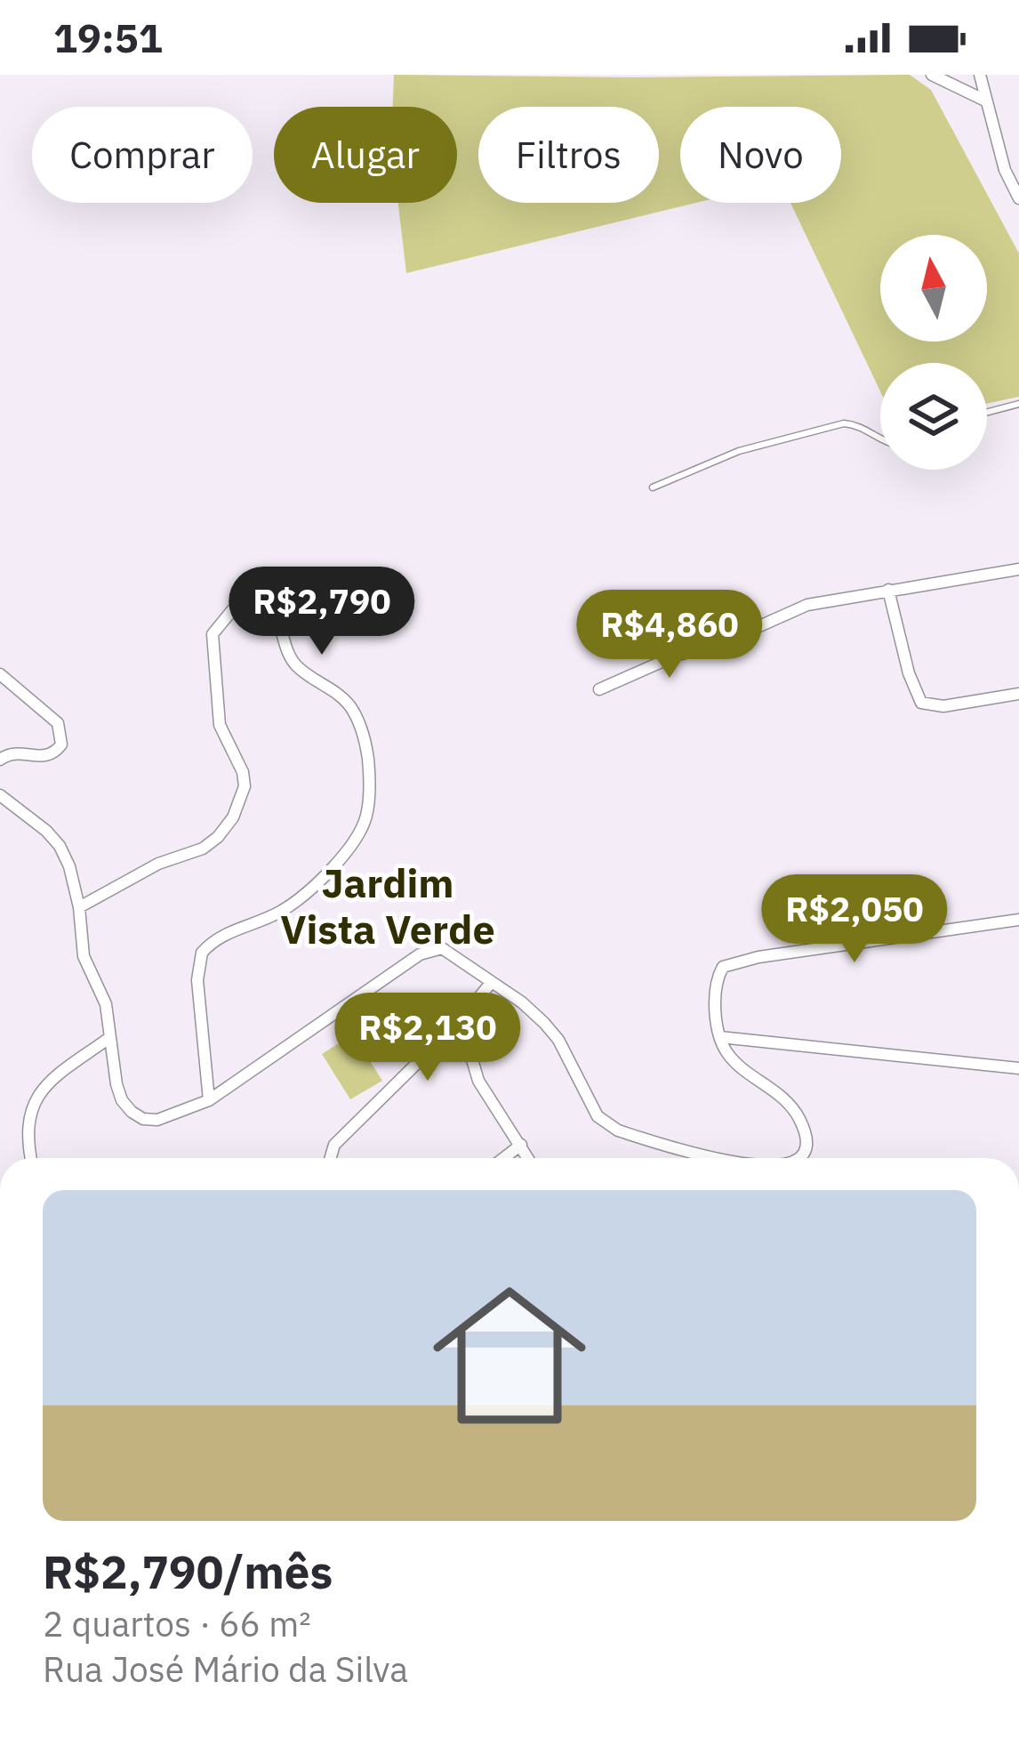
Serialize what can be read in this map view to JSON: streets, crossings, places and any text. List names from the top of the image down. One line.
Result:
{"districts":["Jardim Vista Verde"],"north":"top","page":{"status":"19:51","chip":["Comprar","Alugar","Filtros","Novo"],"price":["R$2,790","R$4,860","R$2,050","R$2,130"],"list":[{"name":"R$2,790/mês","note":"2 quartos · 66 m² · Rua José Mário da Silva"}]}}
